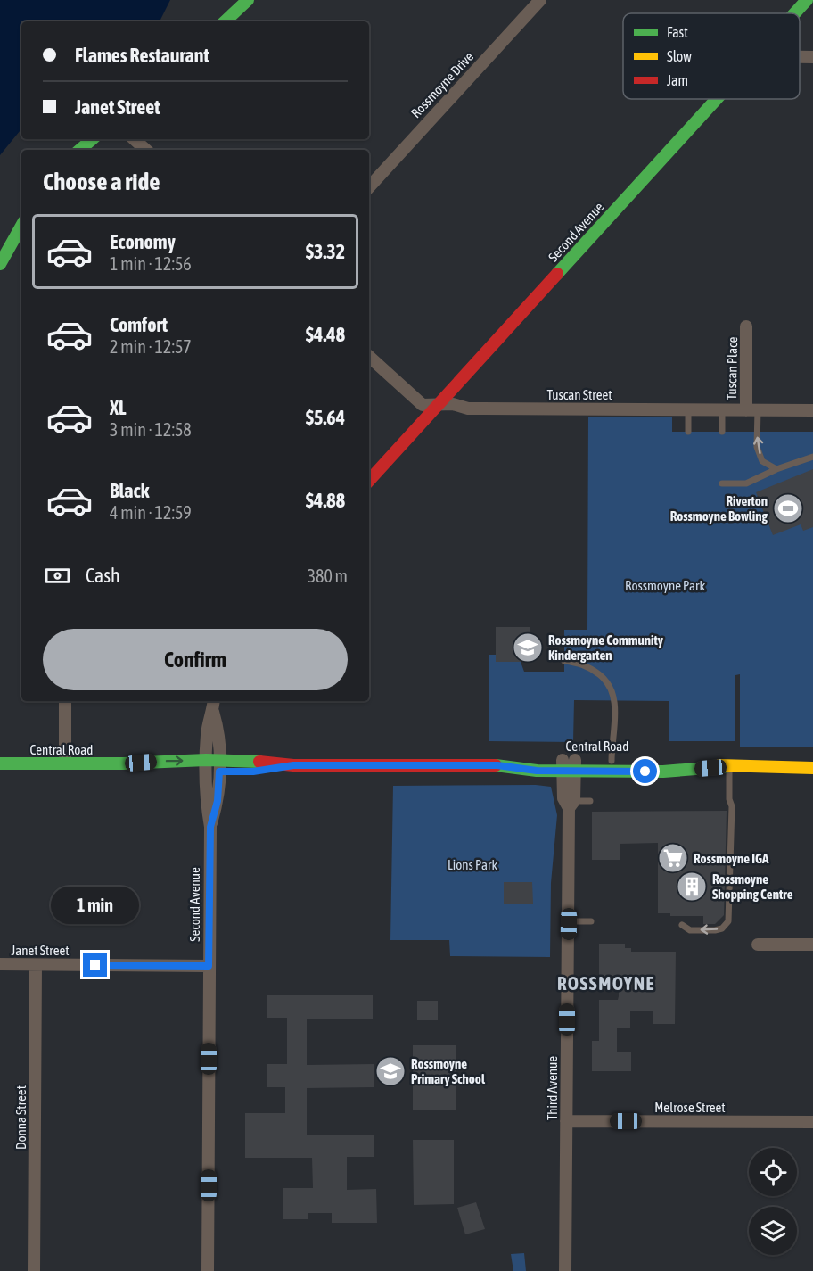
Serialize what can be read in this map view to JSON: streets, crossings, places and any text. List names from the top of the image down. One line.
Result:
{"streets":{"street":["Rossmoyne Drive","Second Avenue","Tuscan Place","Tuscan Street","Central Road","Janet Street","Third Avenue","Melrose Street","Donna Street"]},"crossings":[["Second Avenue","Tuscan Street"],["Second Avenue","Central Road"],["Second Avenue","Janet Street"],["Tuscan Place","Tuscan Street"],["Central Road","Third Avenue"],["Janet Street","Donna Street"],["Third Avenue","Melrose Street"]],"districts":["ROSSMOYNE"],"parks":["Rossmoyne Park","Lions Park"],"places":{"sports":["Riverton Rossmoyne Bowling"],"school or university":["Rossmoyne Community Kindergarten","Rossmoyne Primary School"],"supermarket":["Rossmoyne IGA"],"building":["Rossmoyne Shopping Centre"]},"legend":["Fast","Slow","Jam"],"page":{"banner":["Flames Restaurant","Janet Street"],"heading":"Choose a ride","list":[{"name":"Economy","note":"1 min · 12:56","value":"$3.32"},{"name":"Comfort","note":"2 min · 12:57","value":"$4.48"},{"name":"XL","note":"3 min · 12:58","value":"$5.64"},{"name":"Black","note":"4 min · 12:59","value":"$4.88"}],"pay":["Cash","380 m"],"buttons":"Confirm","bubble":"1 min"}}
